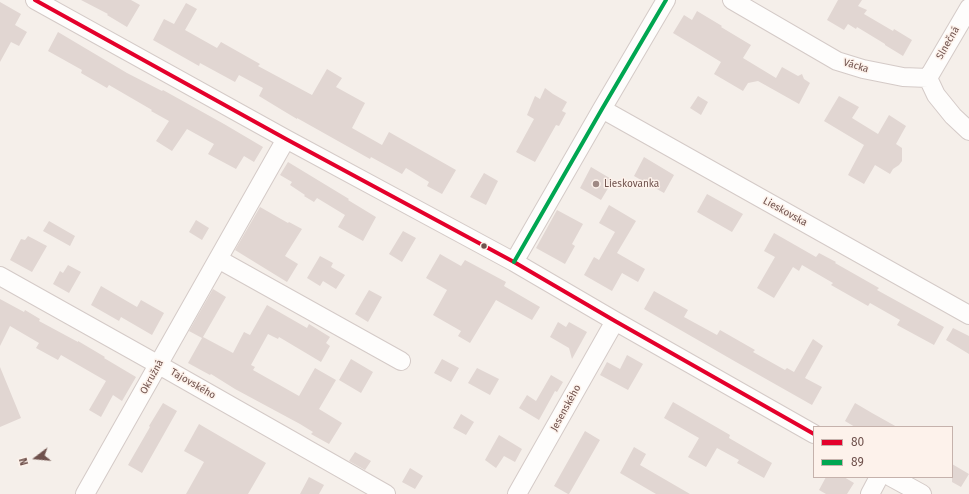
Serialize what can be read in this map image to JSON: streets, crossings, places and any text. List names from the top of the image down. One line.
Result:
{"streets":{"street":["Slnečná","Vácka","Lieskovska","Okružná","Tajovského","Jesenského"]},"crossings":[["Slnečná","Vácka"],["Okružná","Tajovského"]],"places":["Lieskovanka"],"lines":["transit line 80","transit line 89"],"legend":["80","89"],"north":"left"}
